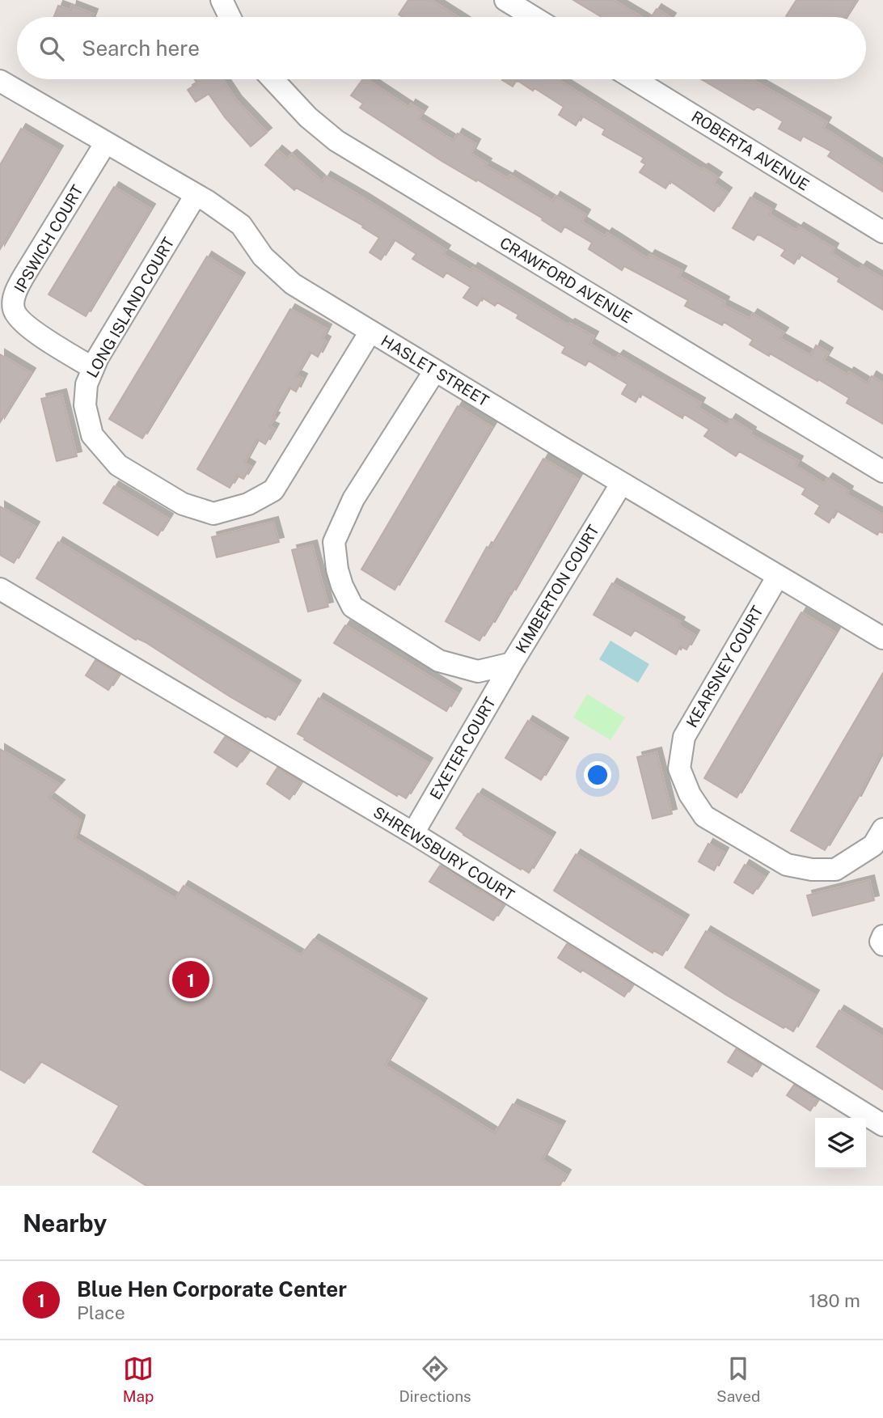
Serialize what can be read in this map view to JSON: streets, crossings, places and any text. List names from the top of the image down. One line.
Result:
{"streets":{"street":["ROBERTA AVENUE","IPSWICH COURT","CRAWFORD AVENUE","LONG ISLAND COURT","HASLET STREET","KIMBERTON COURT","KEARSNEY COURT","EXETER COURT","SHREWSBURY COURT"]},"crossings":[["IPSWICH COURT","LONG ISLAND COURT"],["IPSWICH COURT","HASLET STREET"],["LONG ISLAND COURT","HASLET STREET"],["HASLET STREET","KIMBERTON COURT"],["HASLET STREET","KEARSNEY COURT"],["KIMBERTON COURT","EXETER COURT"],["EXETER COURT","SHREWSBURY COURT"]],"page":{"search":"Search here","pins":"1","heading":"Nearby","list":[{"mark":"1","name":"Blue Hen Corporate Center","note":"Place","value":"180 m"}],"nav":["Map","Directions","Saved"]}}
